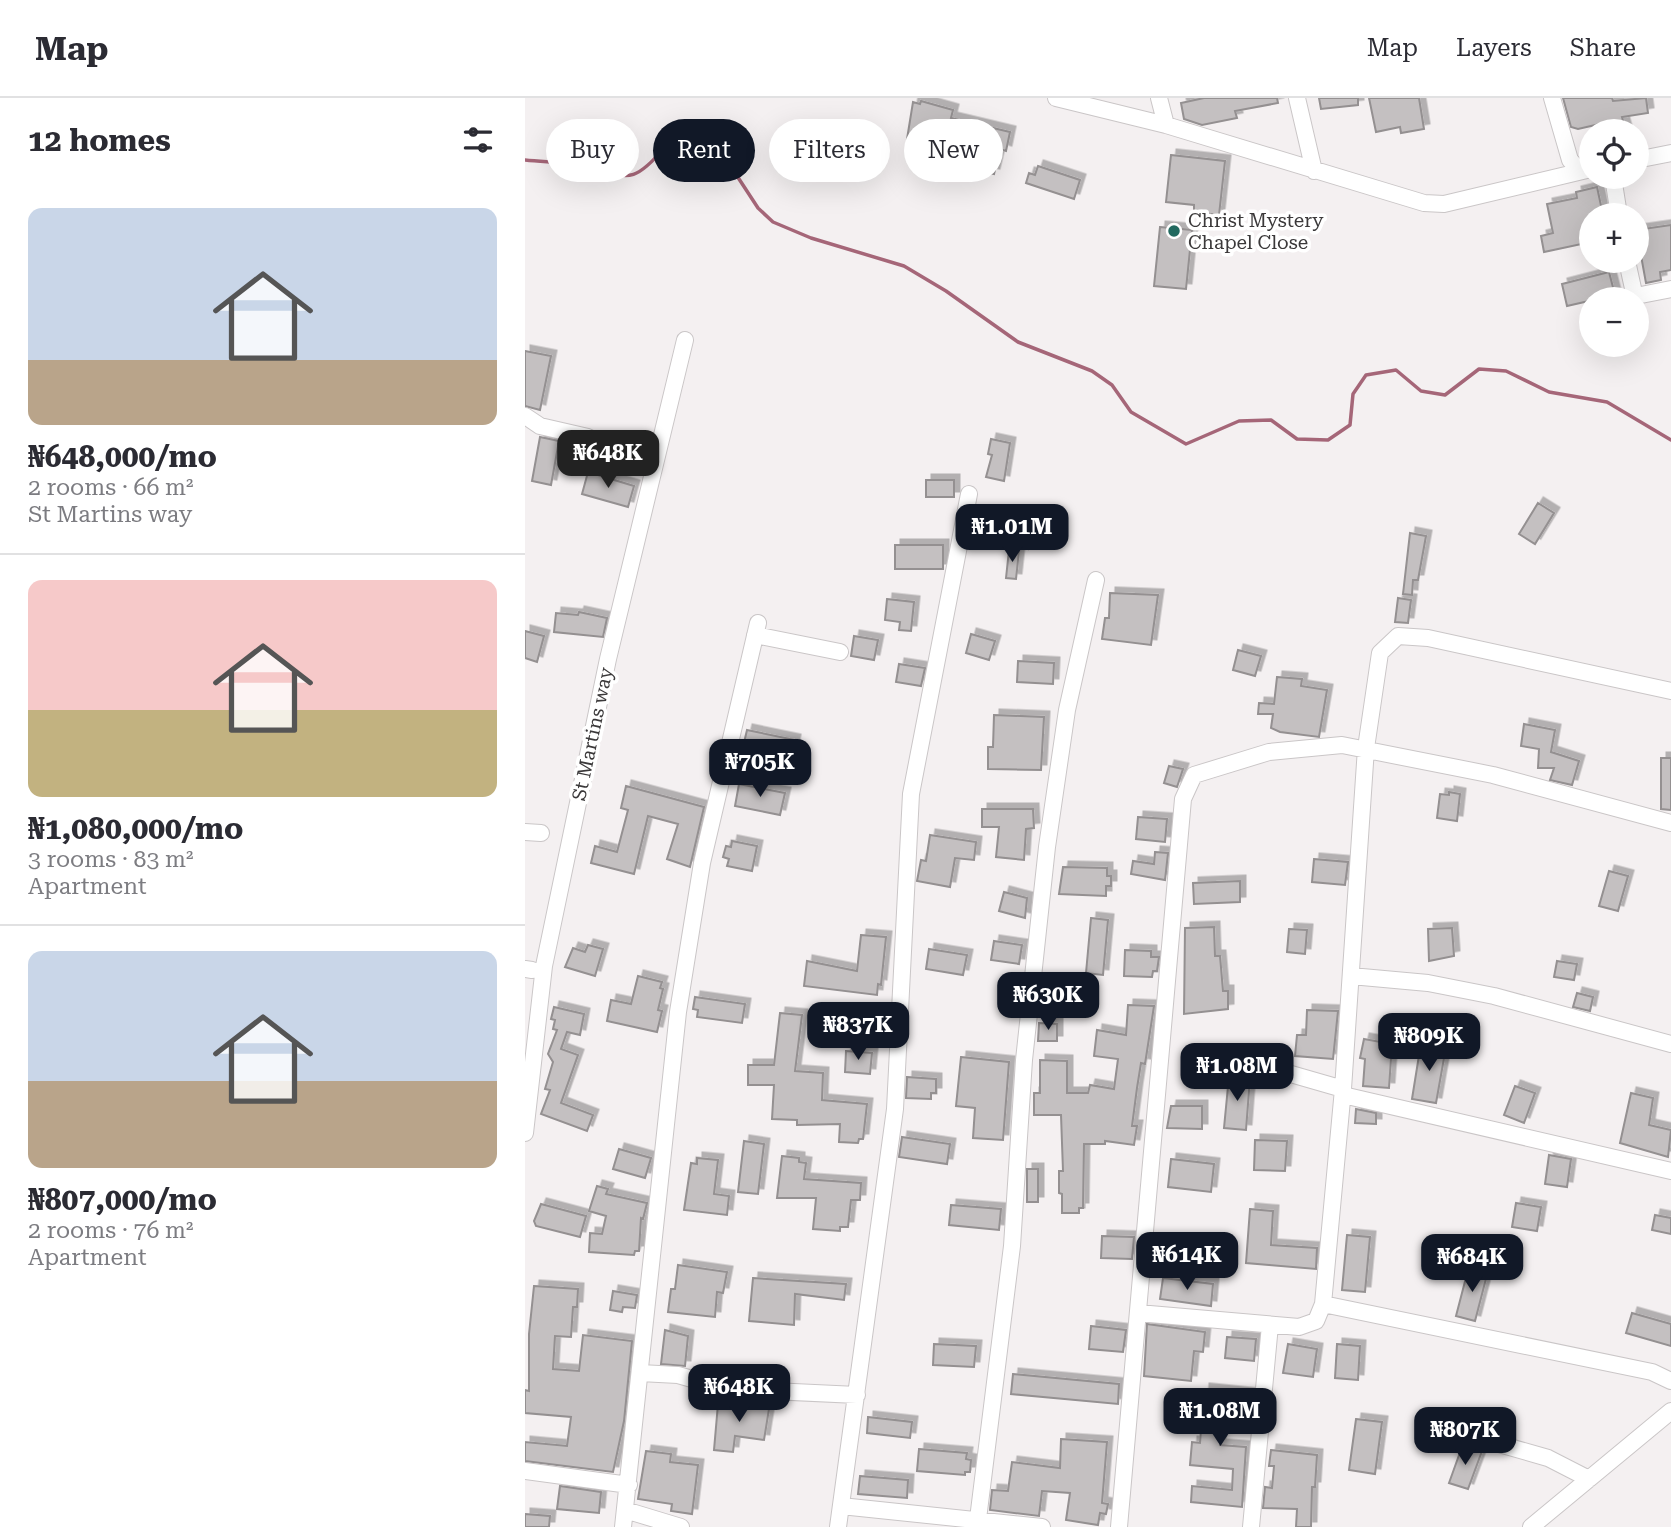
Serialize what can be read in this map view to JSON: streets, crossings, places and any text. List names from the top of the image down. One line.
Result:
{"streets":{"street":["St Martins way"]},"places":["Christ Mystery Chapel Close"],"page":{"header":"Map","nav":["Map","Layers","Share"],"heading":"12 homes","map_buttons":["+","−"],"chip":["Buy","Rent","Filters","New"],"list":[{"name":"₦648,000/mo","note":"2 rooms · 66 m² · St Martins way"},{"name":"₦1,080,000/mo","note":"3 rooms · 83 m² · Apartment"},{"name":"₦807,000/mo","note":"2 rooms · 76 m² · Apartment"}],"price":["₦648K","₦1.01M","₦705K","₦630K","₦837K","₦809K","₦1.08M","₦614K","₦684K","₦648K","₦1.08M","₦807K"]}}
